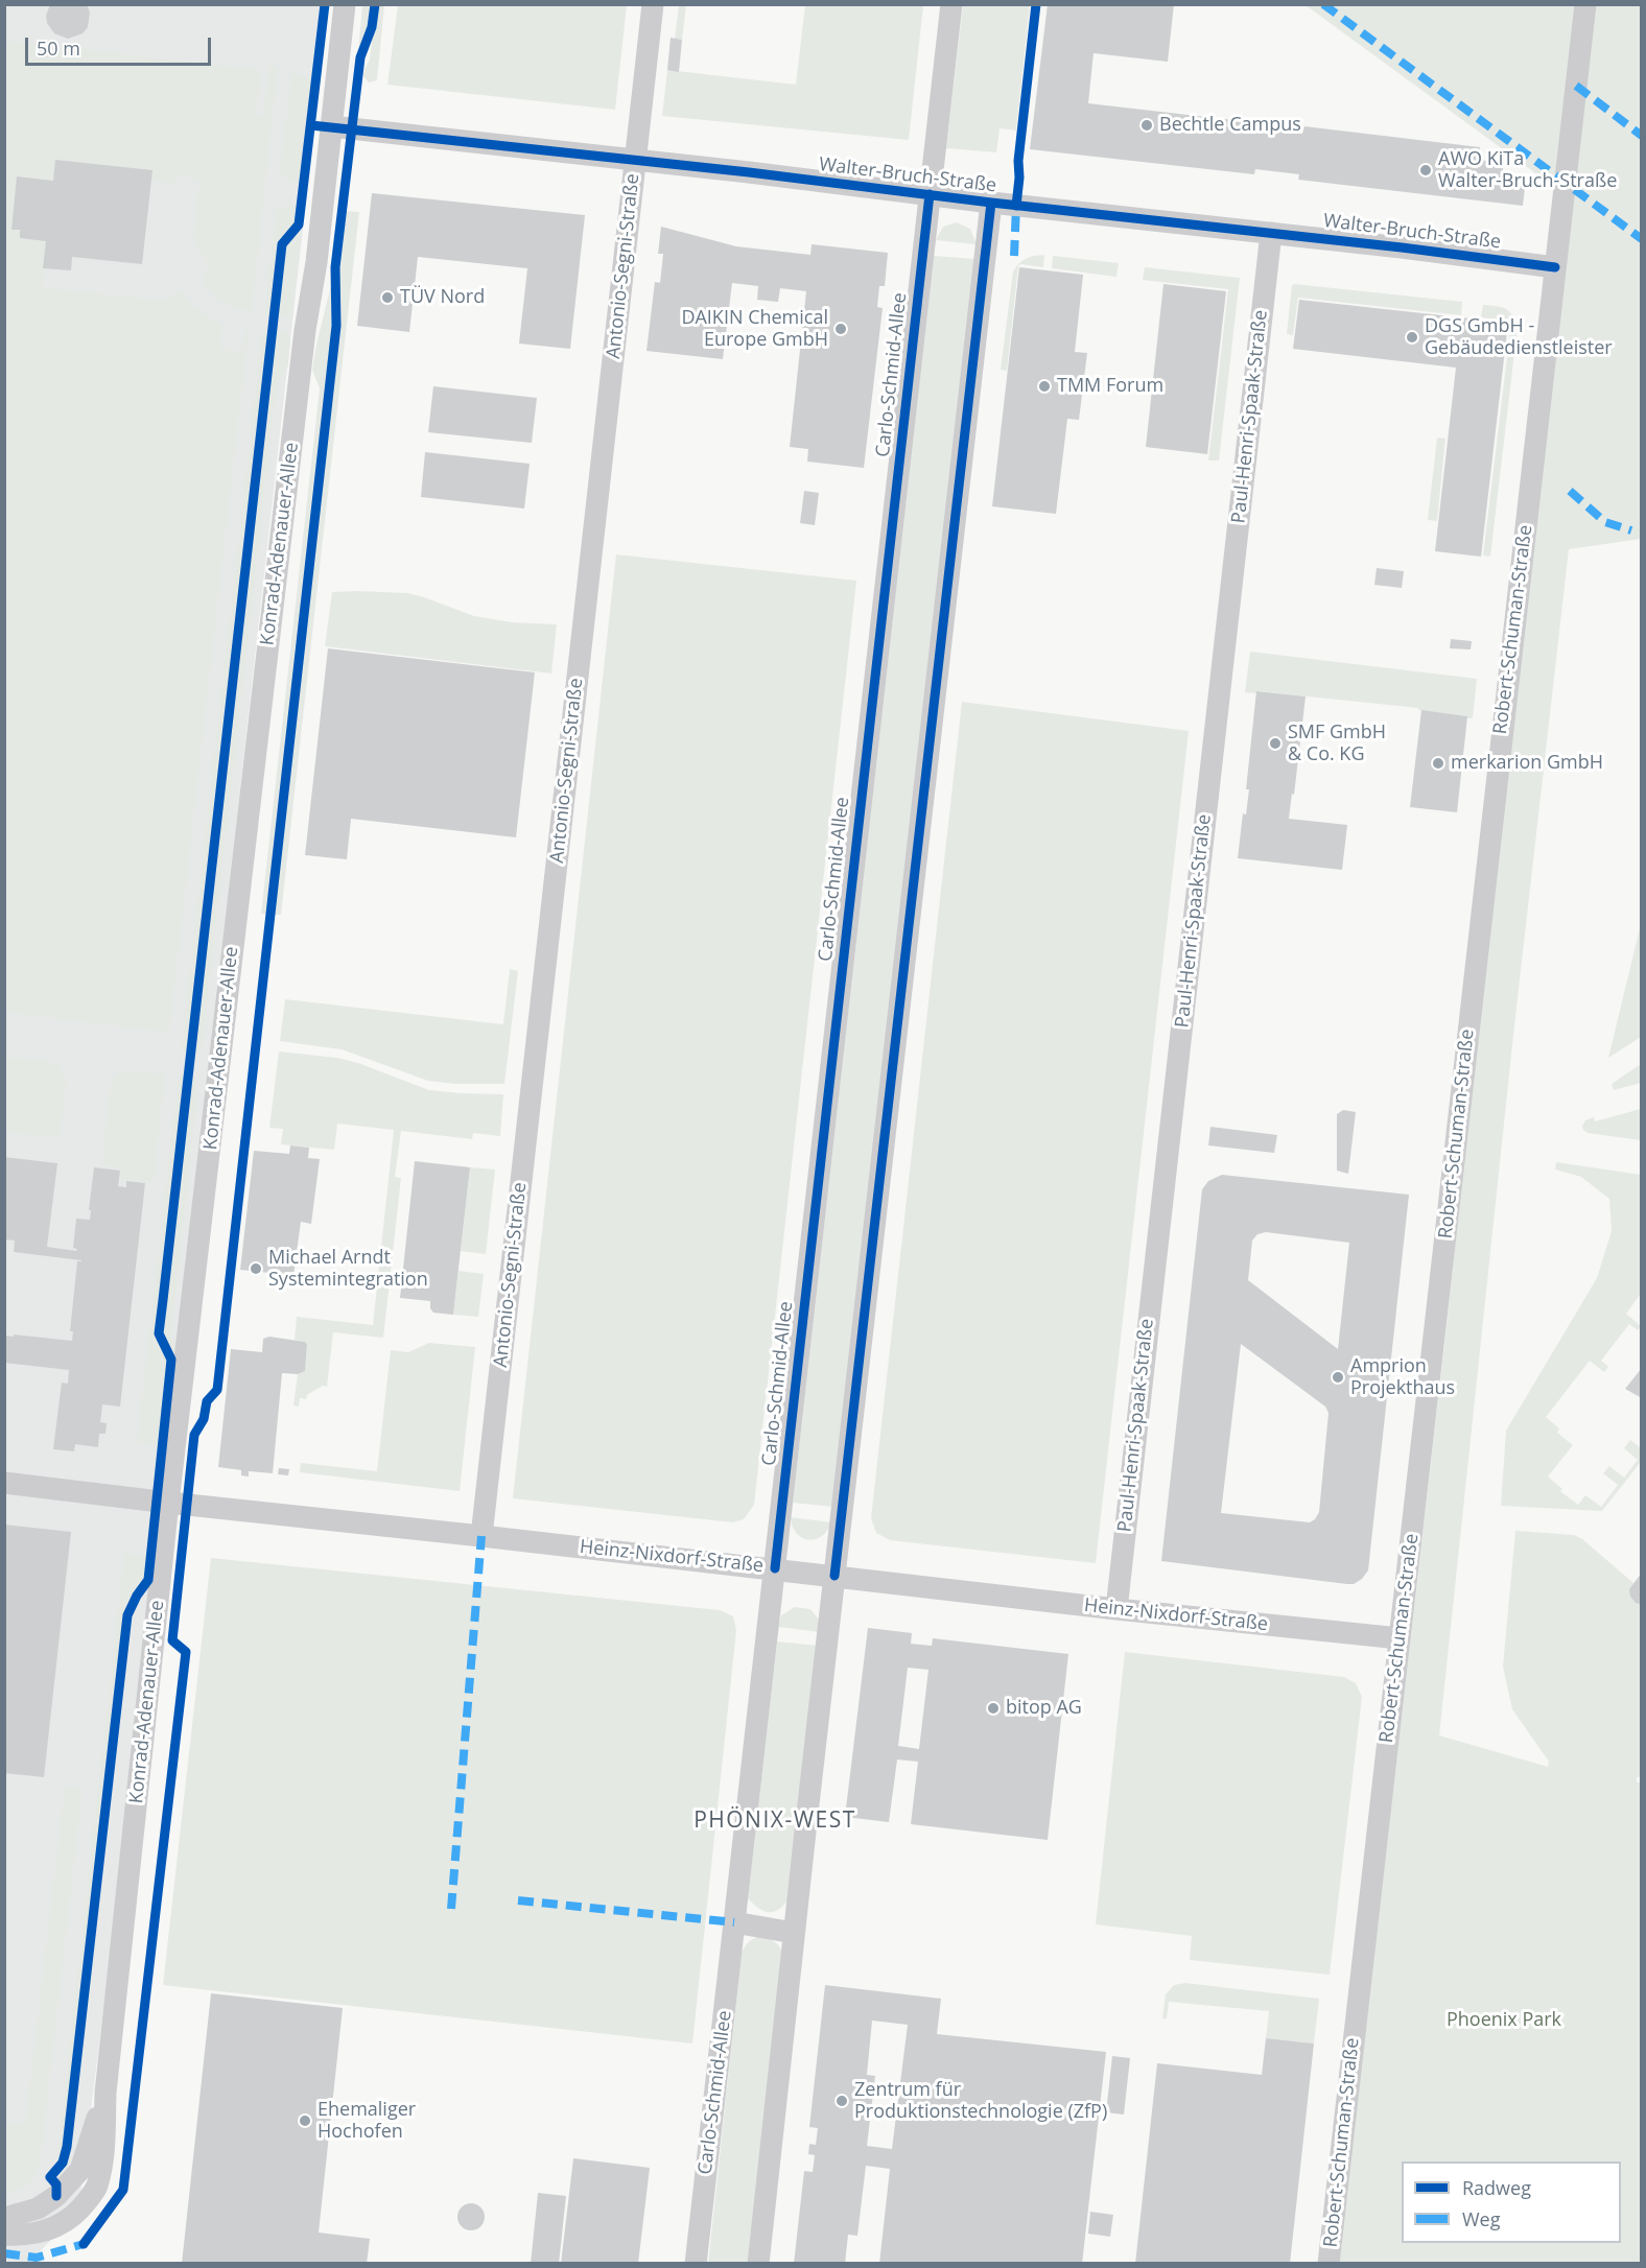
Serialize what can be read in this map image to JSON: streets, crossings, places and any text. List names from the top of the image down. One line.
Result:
{"streets":{"street":["Walter-Bruch-Straße","Antonio-Segni-Straße","Carlo-Schmid-Allee","Paul-Henri-Spaak-Straße","Konrad-Adenauer-Allee","Robert-Schuman-Straße","Heinz-Nixdorf-Straße"]},"crossings":[["Walter-Bruch-Straße","Antonio-Segni-Straße"],["Walter-Bruch-Straße","Carlo-Schmid-Allee"],["Walter-Bruch-Straße","Paul-Henri-Spaak-Straße"],["Walter-Bruch-Straße","Konrad-Adenauer-Allee"],["Walter-Bruch-Straße","Robert-Schuman-Straße"],["Antonio-Segni-Straße","Heinz-Nixdorf-Straße"],["Carlo-Schmid-Allee","Heinz-Nixdorf-Straße"],["Paul-Henri-Spaak-Straße","Heinz-Nixdorf-Straße"],["Konrad-Adenauer-Allee","Heinz-Nixdorf-Straße"],["Robert-Schuman-Straße","Heinz-Nixdorf-Straße"]],"districts":["PHÖNIX-WEST"],"parks":["Phoenix Park"],"places":["Bechtle Campus","AWO KiTa Walter-Bruch-Straße","TÜV Nord","DAIKIN Chemical Europe GmbH","DGS GmbH - Gebäudedienstleister","TMM Forum","SMF GmbH & Co. KG","merkarion GmbH","Michael Arndt Systemintegration","Amprion Projekthaus","bitop AG","Zentrum für Produktionstechnologie (ZfP)","Ehemaliger Hochofen"],"legend":["Radweg","Weg"],"scale_bar":"50 m"}
